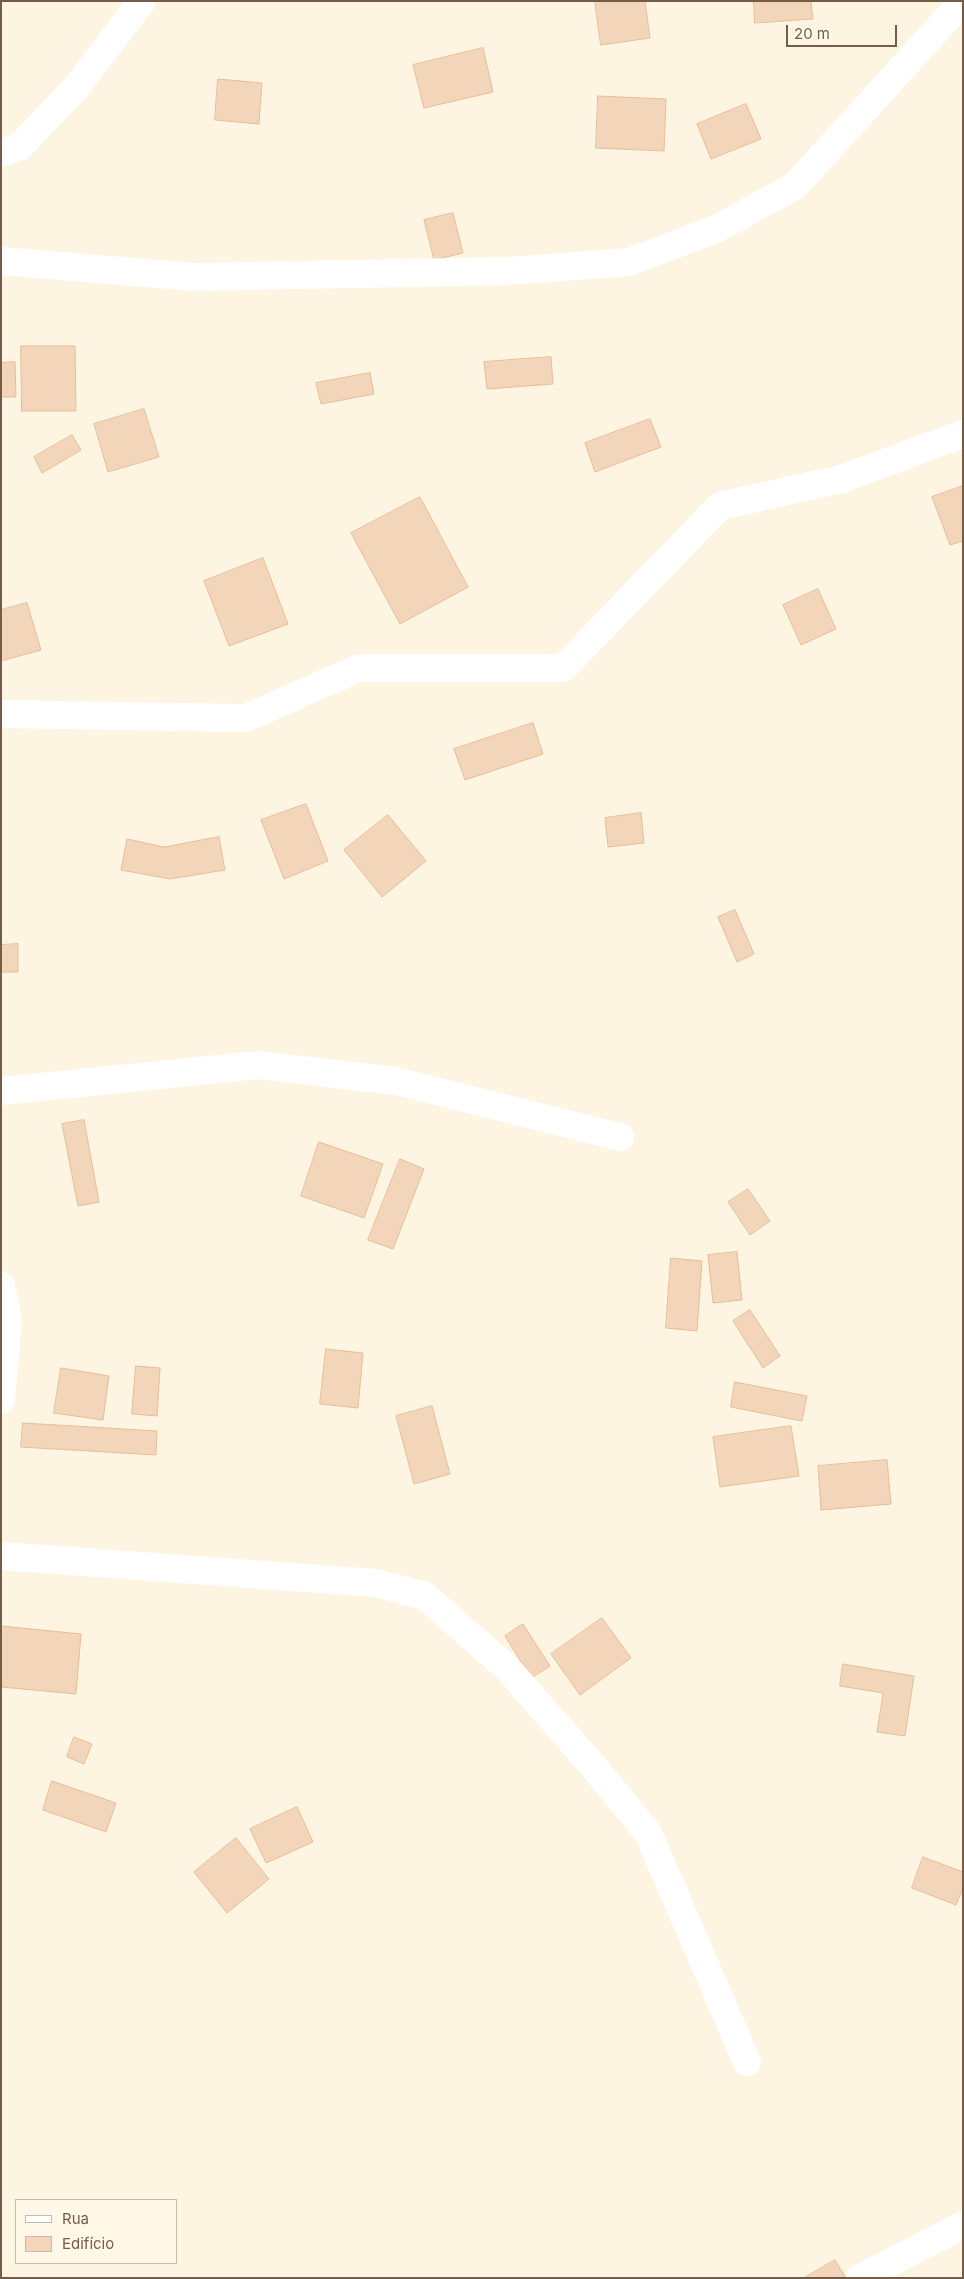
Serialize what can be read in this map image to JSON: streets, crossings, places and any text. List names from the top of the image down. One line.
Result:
{"legend":["Rua","Edifício"],"scale_bar":"20 m"}
